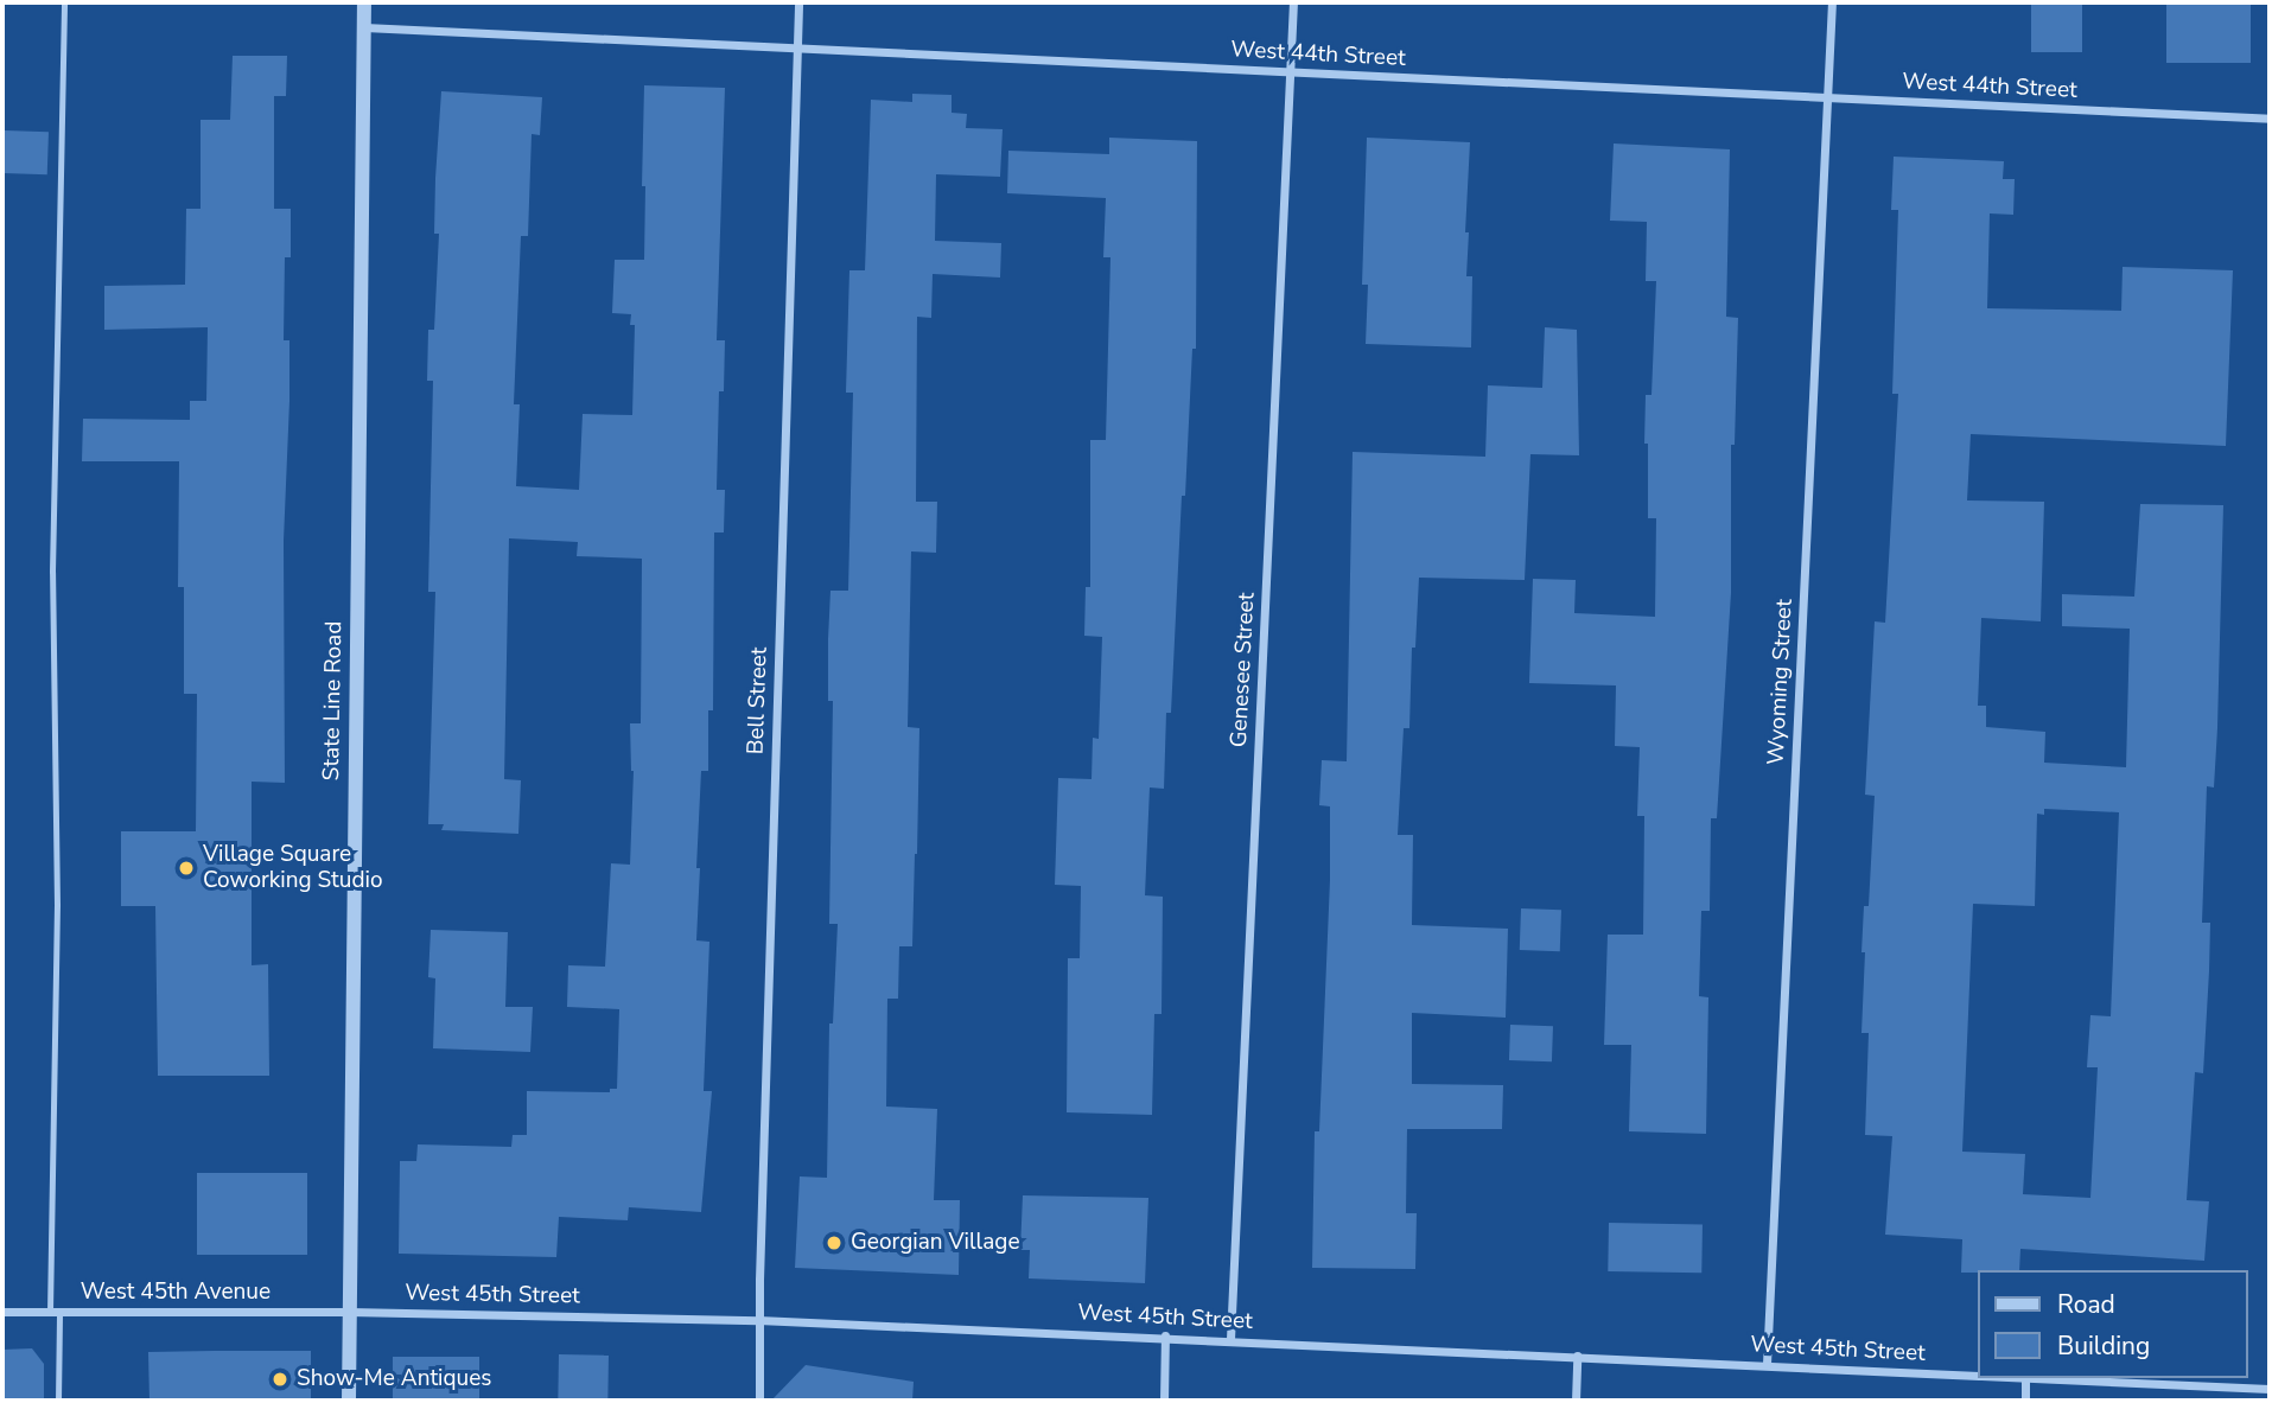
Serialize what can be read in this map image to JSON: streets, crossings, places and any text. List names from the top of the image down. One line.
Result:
{"streets":{"street":["West 44th Street","Genesee Street","Wyoming Street","State Line Road","Bell Street","West 45th Avenue","West 45th Street"]},"crossings":[["West 44th Street","Genesee Street"],["West 44th Street","Wyoming Street"],["West 44th Street","State Line Road"],["West 44th Street","Bell Street"],["Genesee Street","West 45th Street"],["Wyoming Street","West 45th Street"],["State Line Road","West 45th Avenue"],["State Line Road","West 45th Street"],["Bell Street","West 45th Street"],["West 45th Avenue","West 45th Street"]],"places":["Village Square Coworking Studio","Georgian Village","Show-Me Antiques"],"legend":["Road","Building"]}
